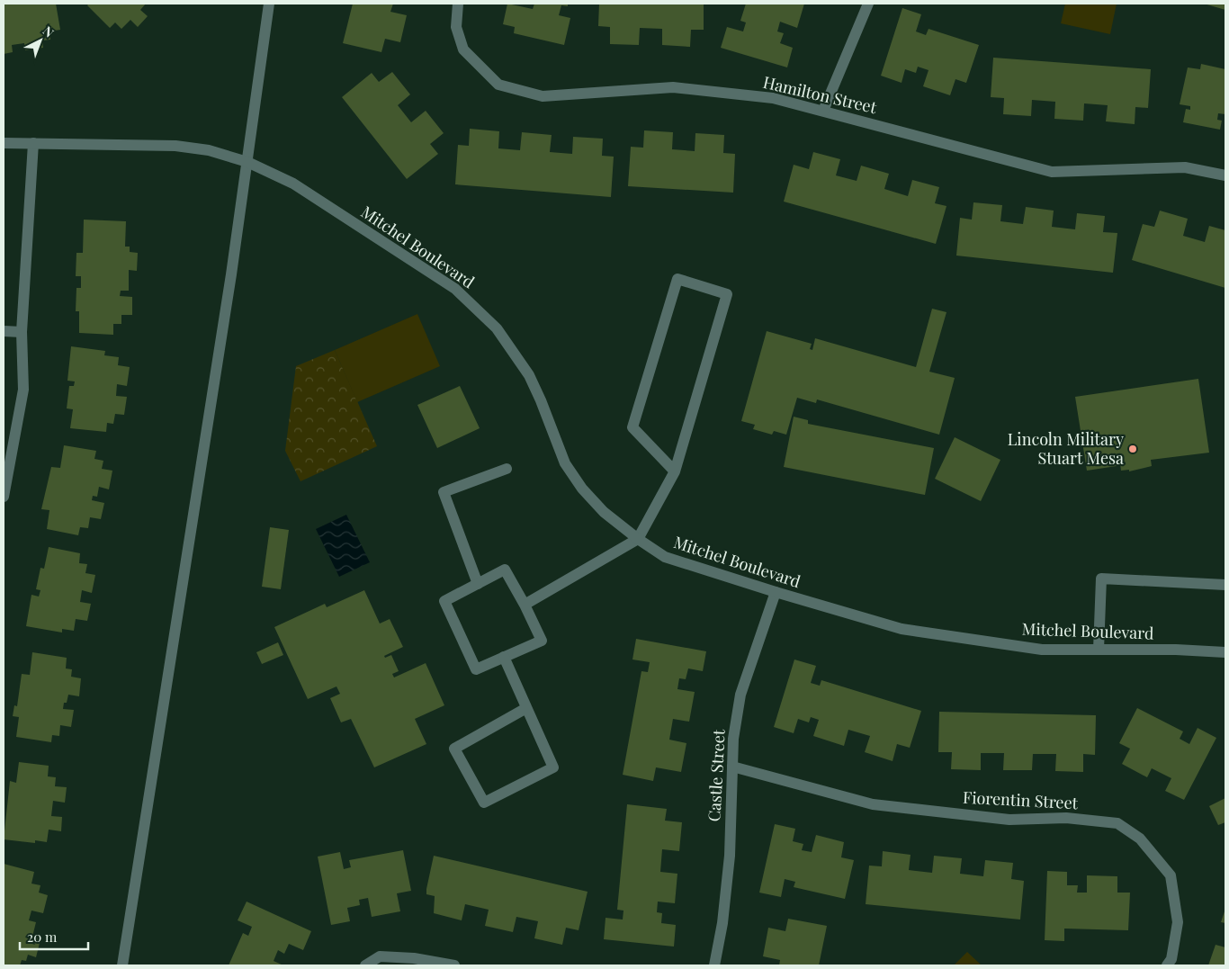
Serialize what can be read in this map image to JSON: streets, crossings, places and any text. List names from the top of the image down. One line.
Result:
{"streets":{"street":["Hamilton Street","Mitchel Boulevard","Castle Street","Fiorentin Street"]},"crossings":[["Mitchel Boulevard","Castle Street"],["Castle Street","Fiorentin Street"]],"places":["Lincoln Military Stuart Mesa"],"scale_bar":"20 m","north":"top right"}
